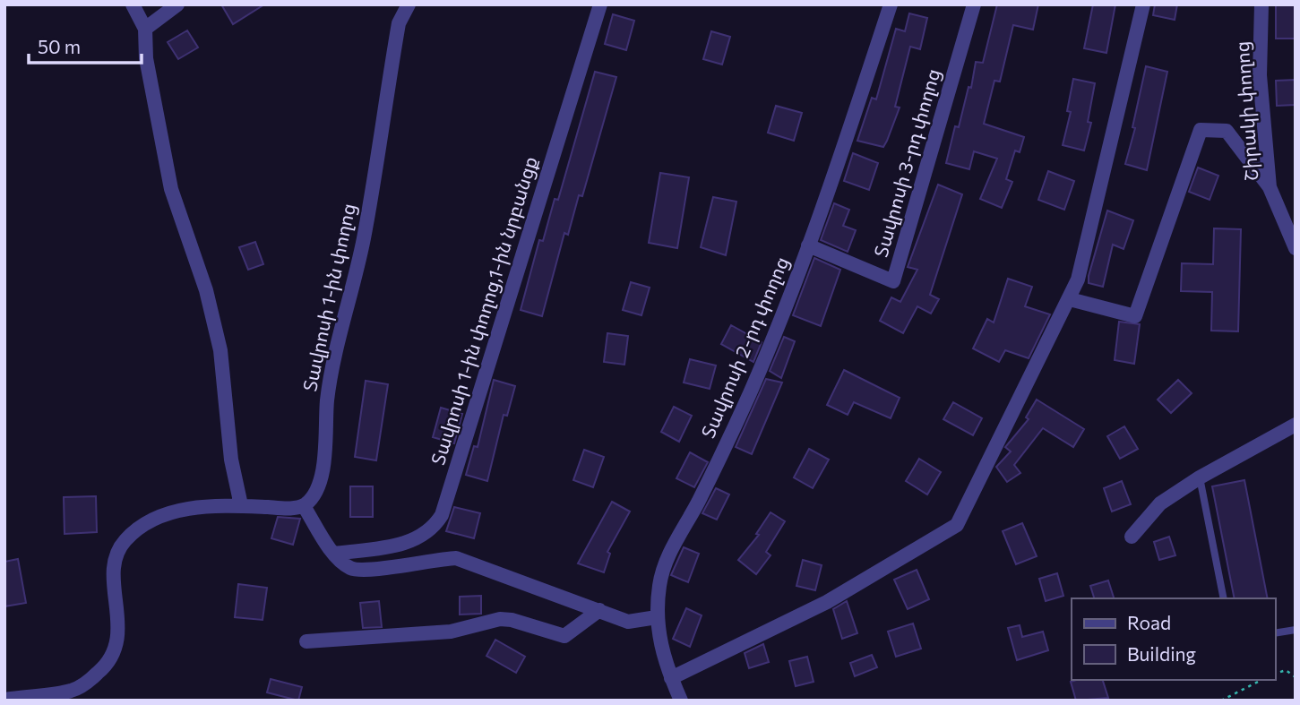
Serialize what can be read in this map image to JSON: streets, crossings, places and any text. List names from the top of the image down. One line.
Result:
{"streets":{"street":["Շիրակի փողոց","Տավրոսի 3-րդ փողոց","Տավրոսի 1-ին փողոց","Տավրոսի 1-ին փողոց,1-ին նրբանցք","Տավրոսի 2-րդ փողոց"]},"crossings":[["Տավրոսի 3-րդ փողոց","Տավրոսի 2-րդ փողոց"]],"legend":["Road","Building"],"scale_bar":"50 m"}
